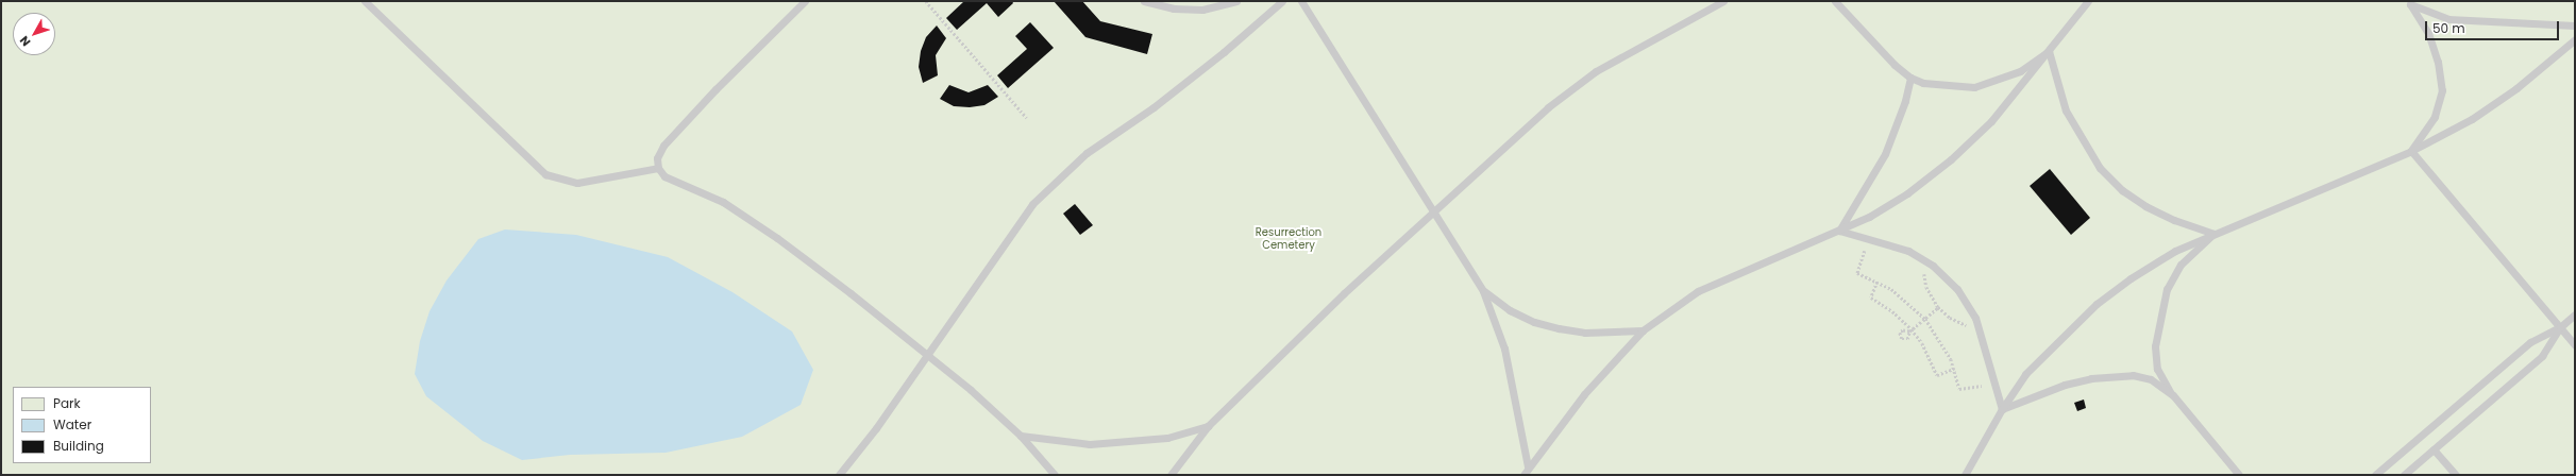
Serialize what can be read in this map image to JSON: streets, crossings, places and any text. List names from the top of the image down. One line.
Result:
{"parks":["Resurrection Cemetery"],"legend":["Park","Water","Building"],"scale_bar":"50 m","north":"bottom left"}
